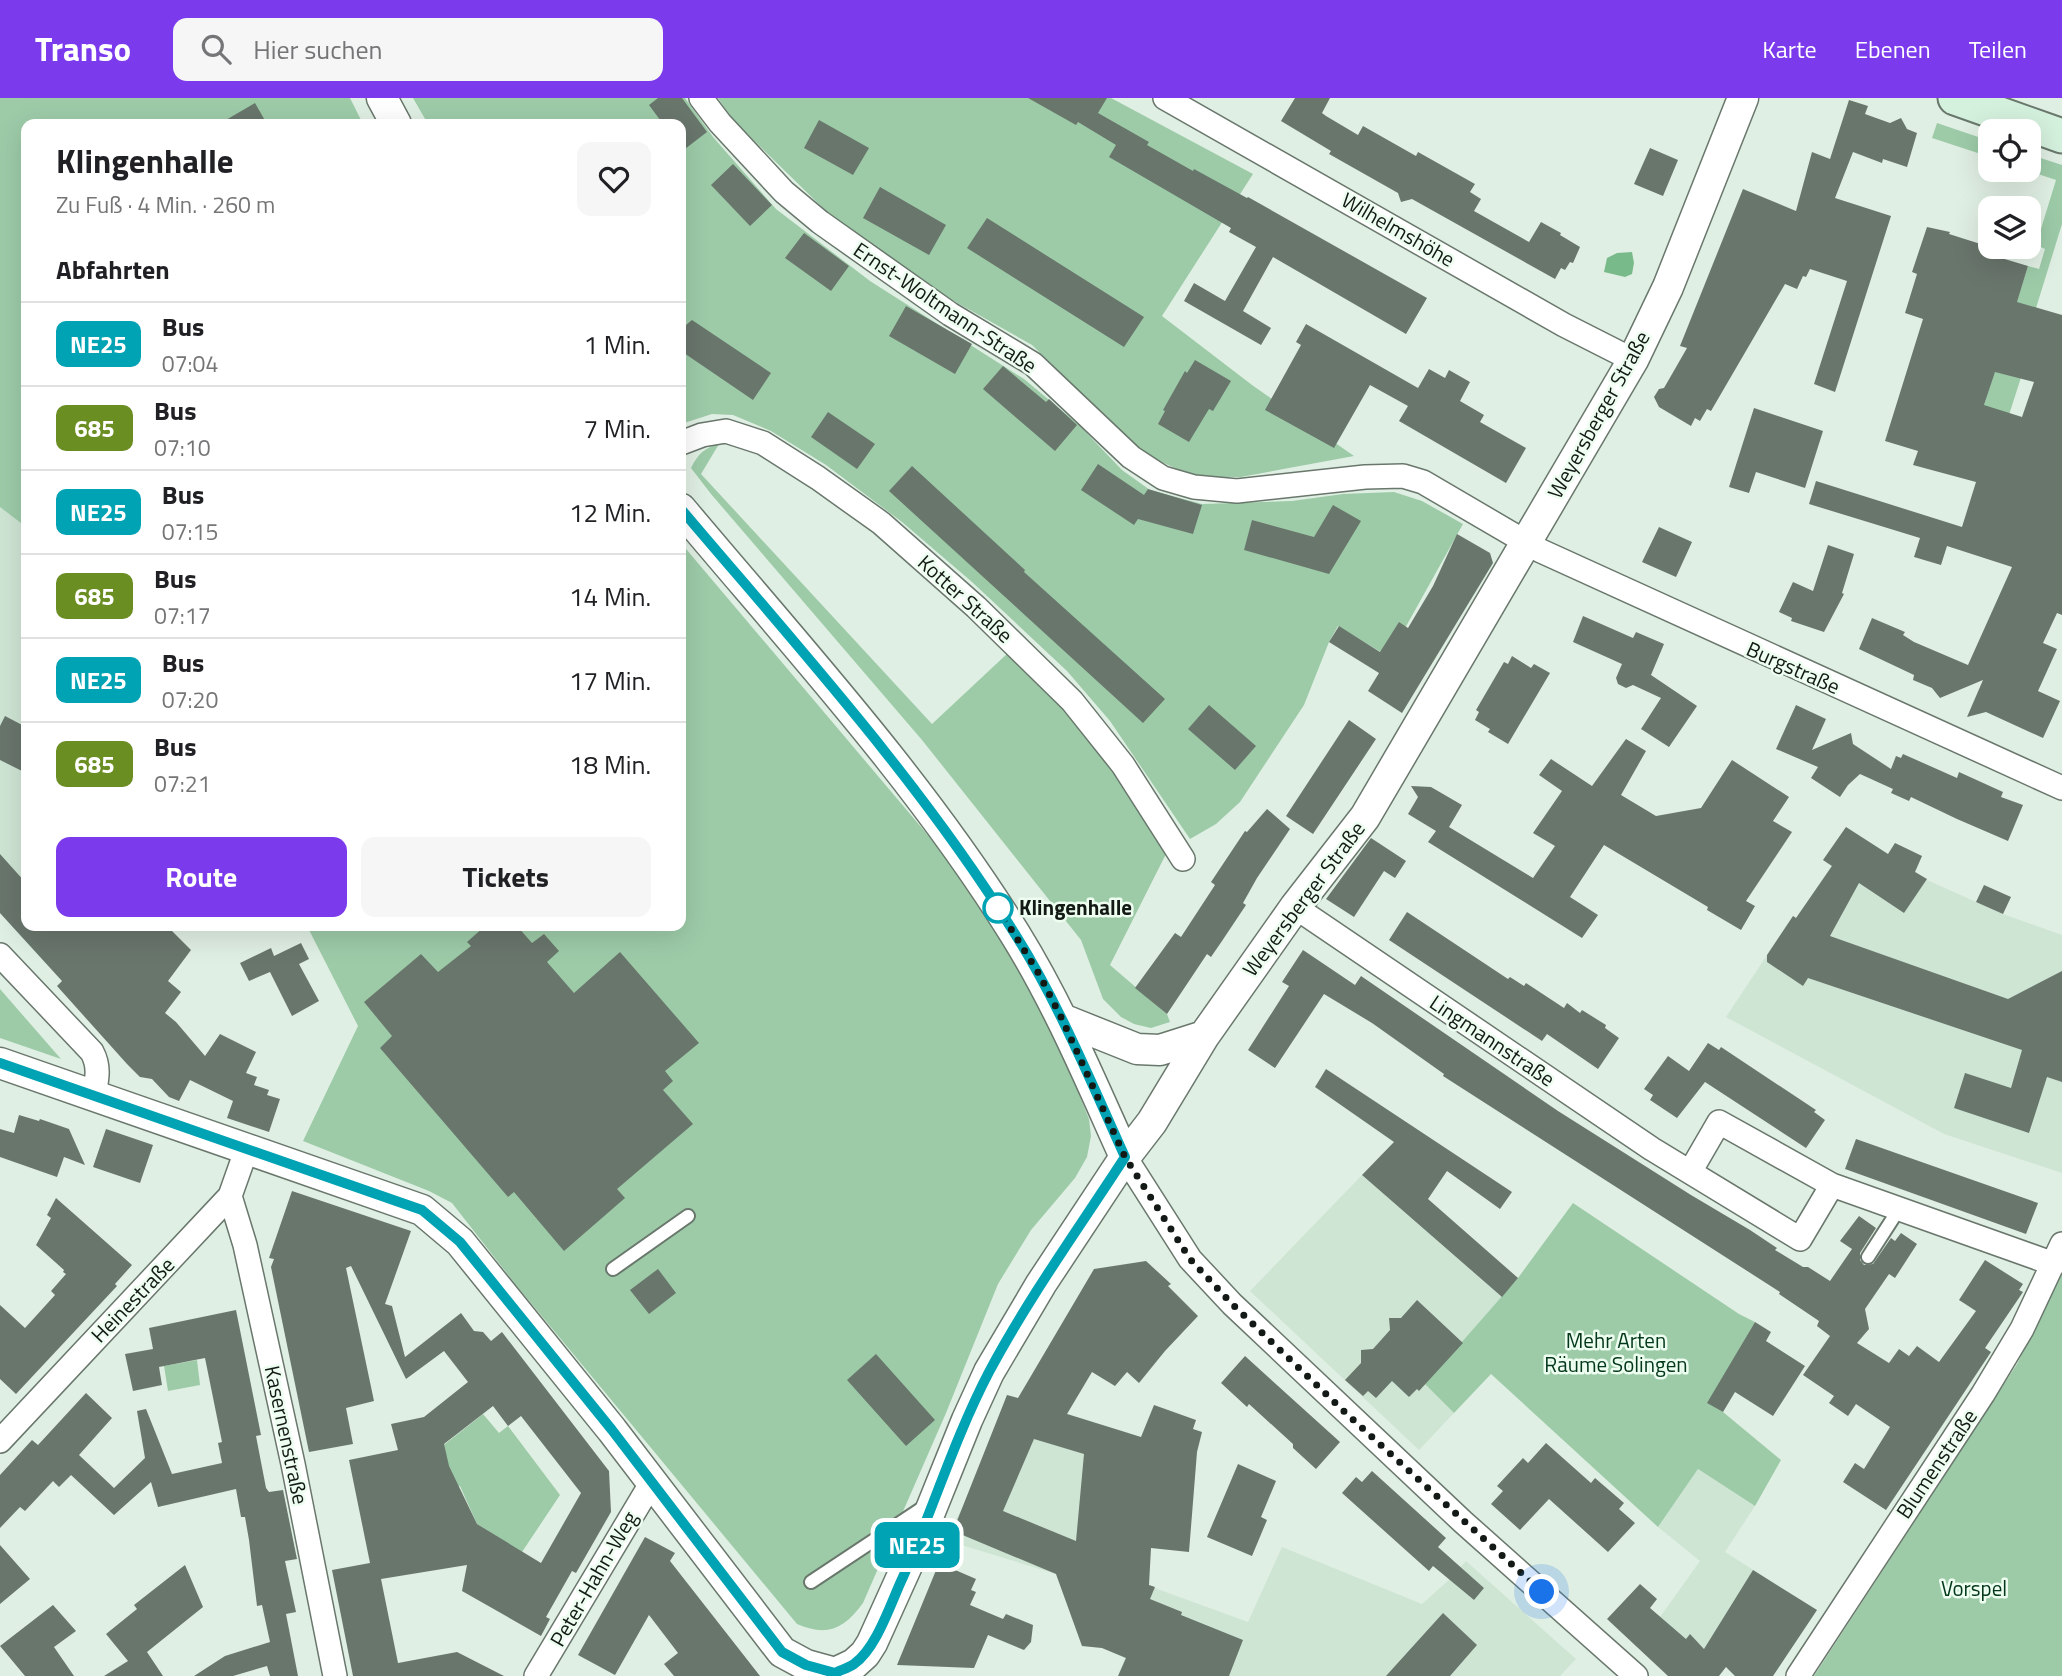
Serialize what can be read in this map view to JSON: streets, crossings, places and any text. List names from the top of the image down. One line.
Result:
{"streets":{"street":["Wilhelmshöhe","Ernst-Woltmann-Straße","Weyersberger Straße","Kotter Straße","Burgstraße","Lingmannstraße","Heinestraße","Kasernenstraße","Blumenstraße","Peter-Hahn-Weg"]},"crossings":[["Wilhelmshöhe","Weyersberger Straße"],["Ernst-Woltmann-Straße","Weyersberger Straße"],["Ernst-Woltmann-Straße","Burgstraße"],["Weyersberger Straße","Burgstraße"],["Weyersberger Straße","Lingmannstraße"],["Heinestraße","Kasernenstraße"]],"parks":["Mehr Arten Räume Solingen","Vorspel"],"places":["Klingenhalle"],"lines":["bus line NE25"],"page":{"header":"Transo","search":"Hier suchen","nav":["Karte","Ebenen","Teilen"],"on_map":"NE25","heading":[["Klingenhalle","Zu Fuß · 4 Min. · 260 m"],"Abfahrten"],"list":[{"mark":"NE25","name":"Bus","note":"07:04","value":"1 Min."},{"mark":"685","name":"Bus","note":"07:10","value":"7 Min."},{"mark":"NE25","name":"Bus","note":"07:15","value":"12 Min."},{"mark":"685","name":"Bus","note":"07:17","value":"14 Min."},{"mark":"NE25","name":"Bus","note":"07:20","value":"17 Min."},{"mark":"685","name":"Bus","note":"07:21","value":"18 Min."}],"buttons":["Route","Tickets"]}}
